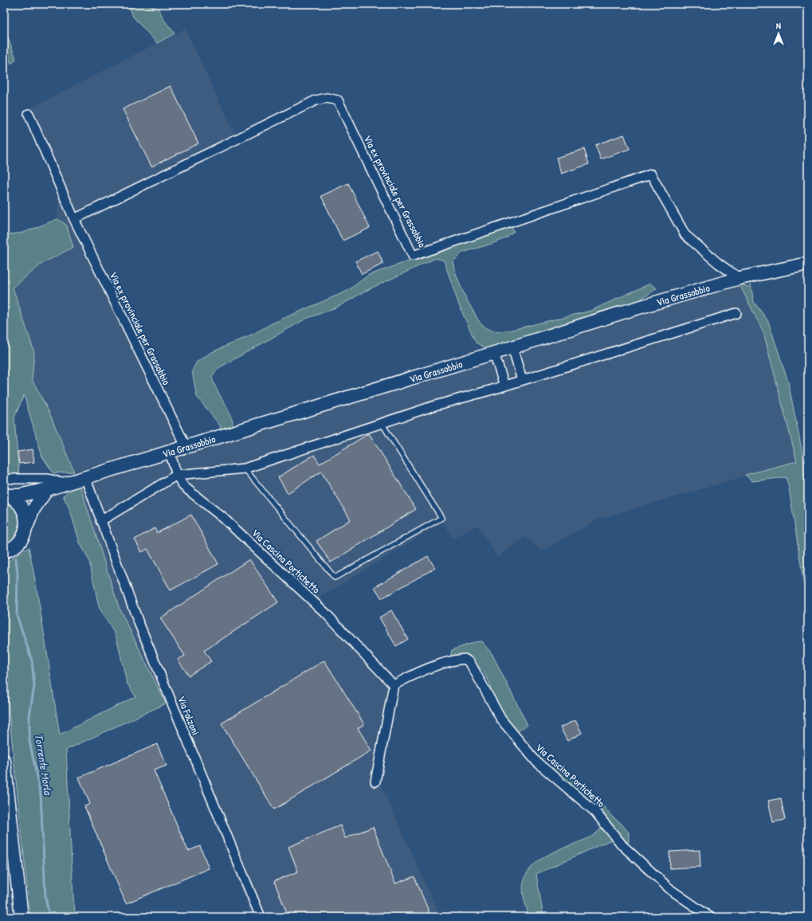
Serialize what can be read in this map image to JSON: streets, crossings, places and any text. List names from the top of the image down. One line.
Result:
{"streets":{"street":["Via ex provinciale per Grassobbio","Via Grassobbio","Via Cascina Portichetto","Via Folzoni"]},"crossings":[["Via ex provinciale per Grassobbio","Via Grassobbio"],["Via Grassobbio","Via Cascina Portichetto"],["Via Grassobbio","Via Folzoni"]],"water":["Torrente Morla"],"north":"top"}
